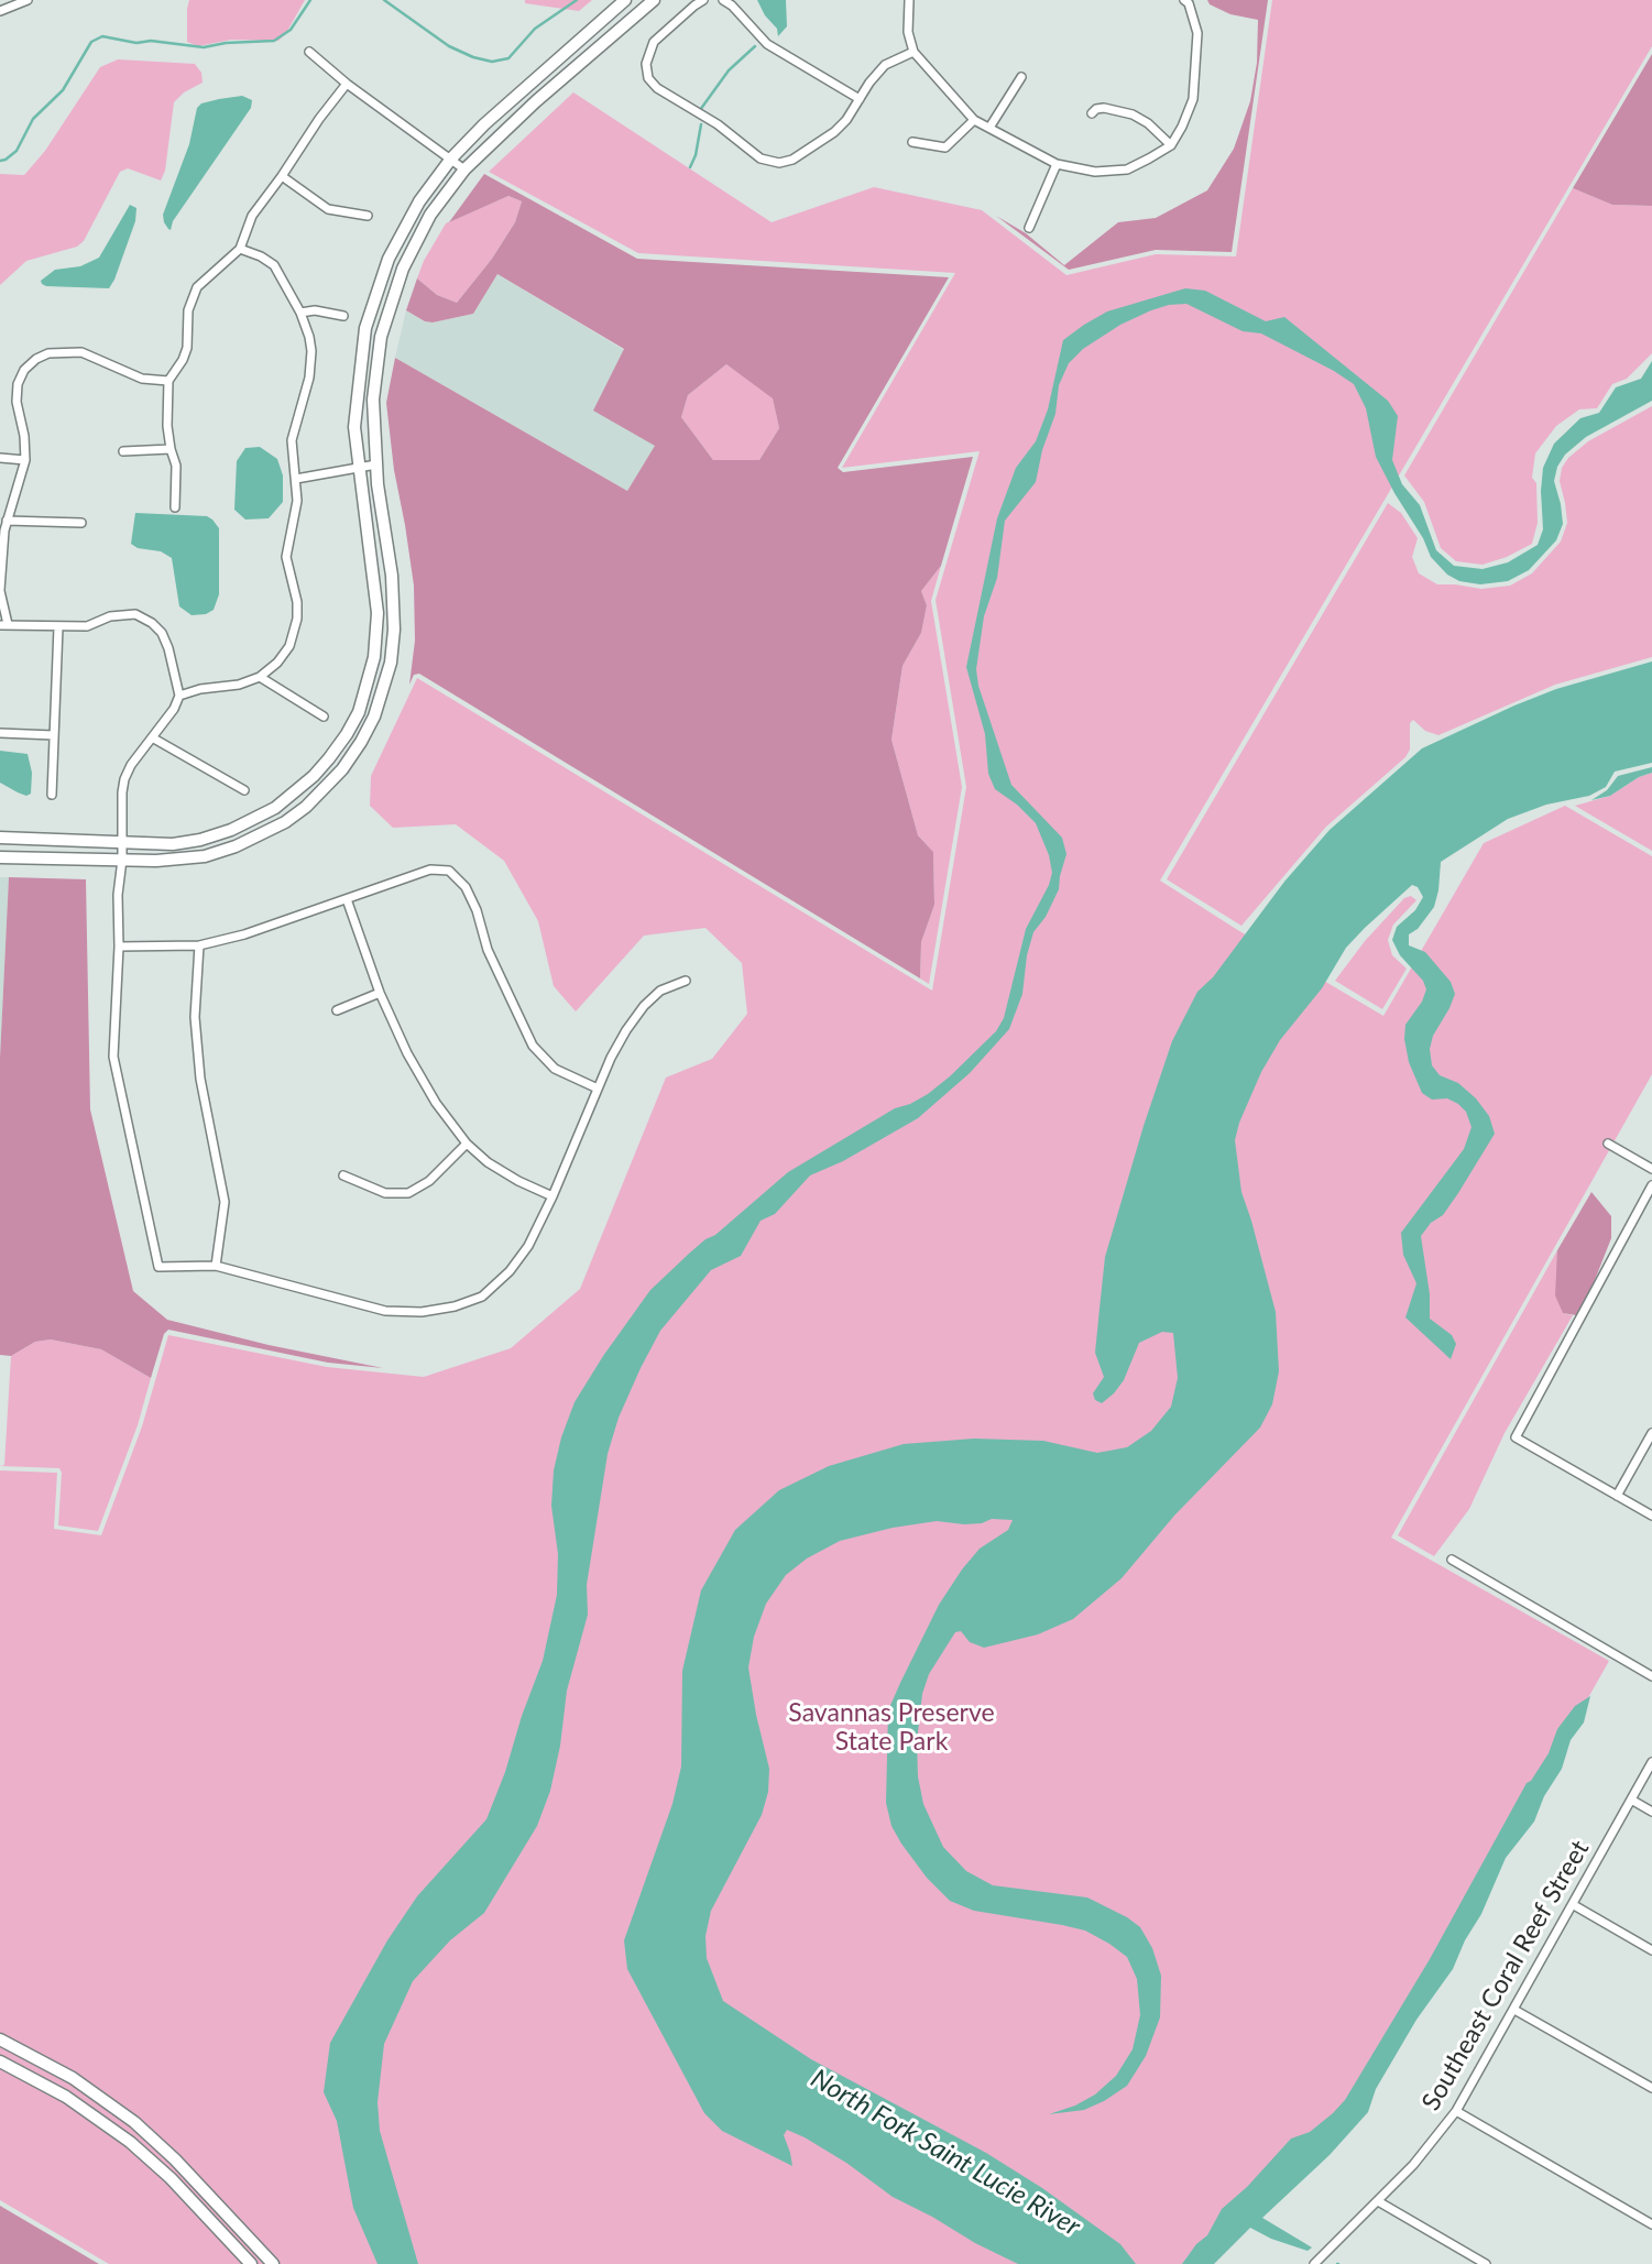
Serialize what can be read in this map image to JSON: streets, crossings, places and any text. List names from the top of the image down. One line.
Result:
{"streets":{"street":["Southeast Coral Reef Street"]},"water":["North Fork Saint Lucie River"],"parks":["Savannas Preserve State Park"]}
